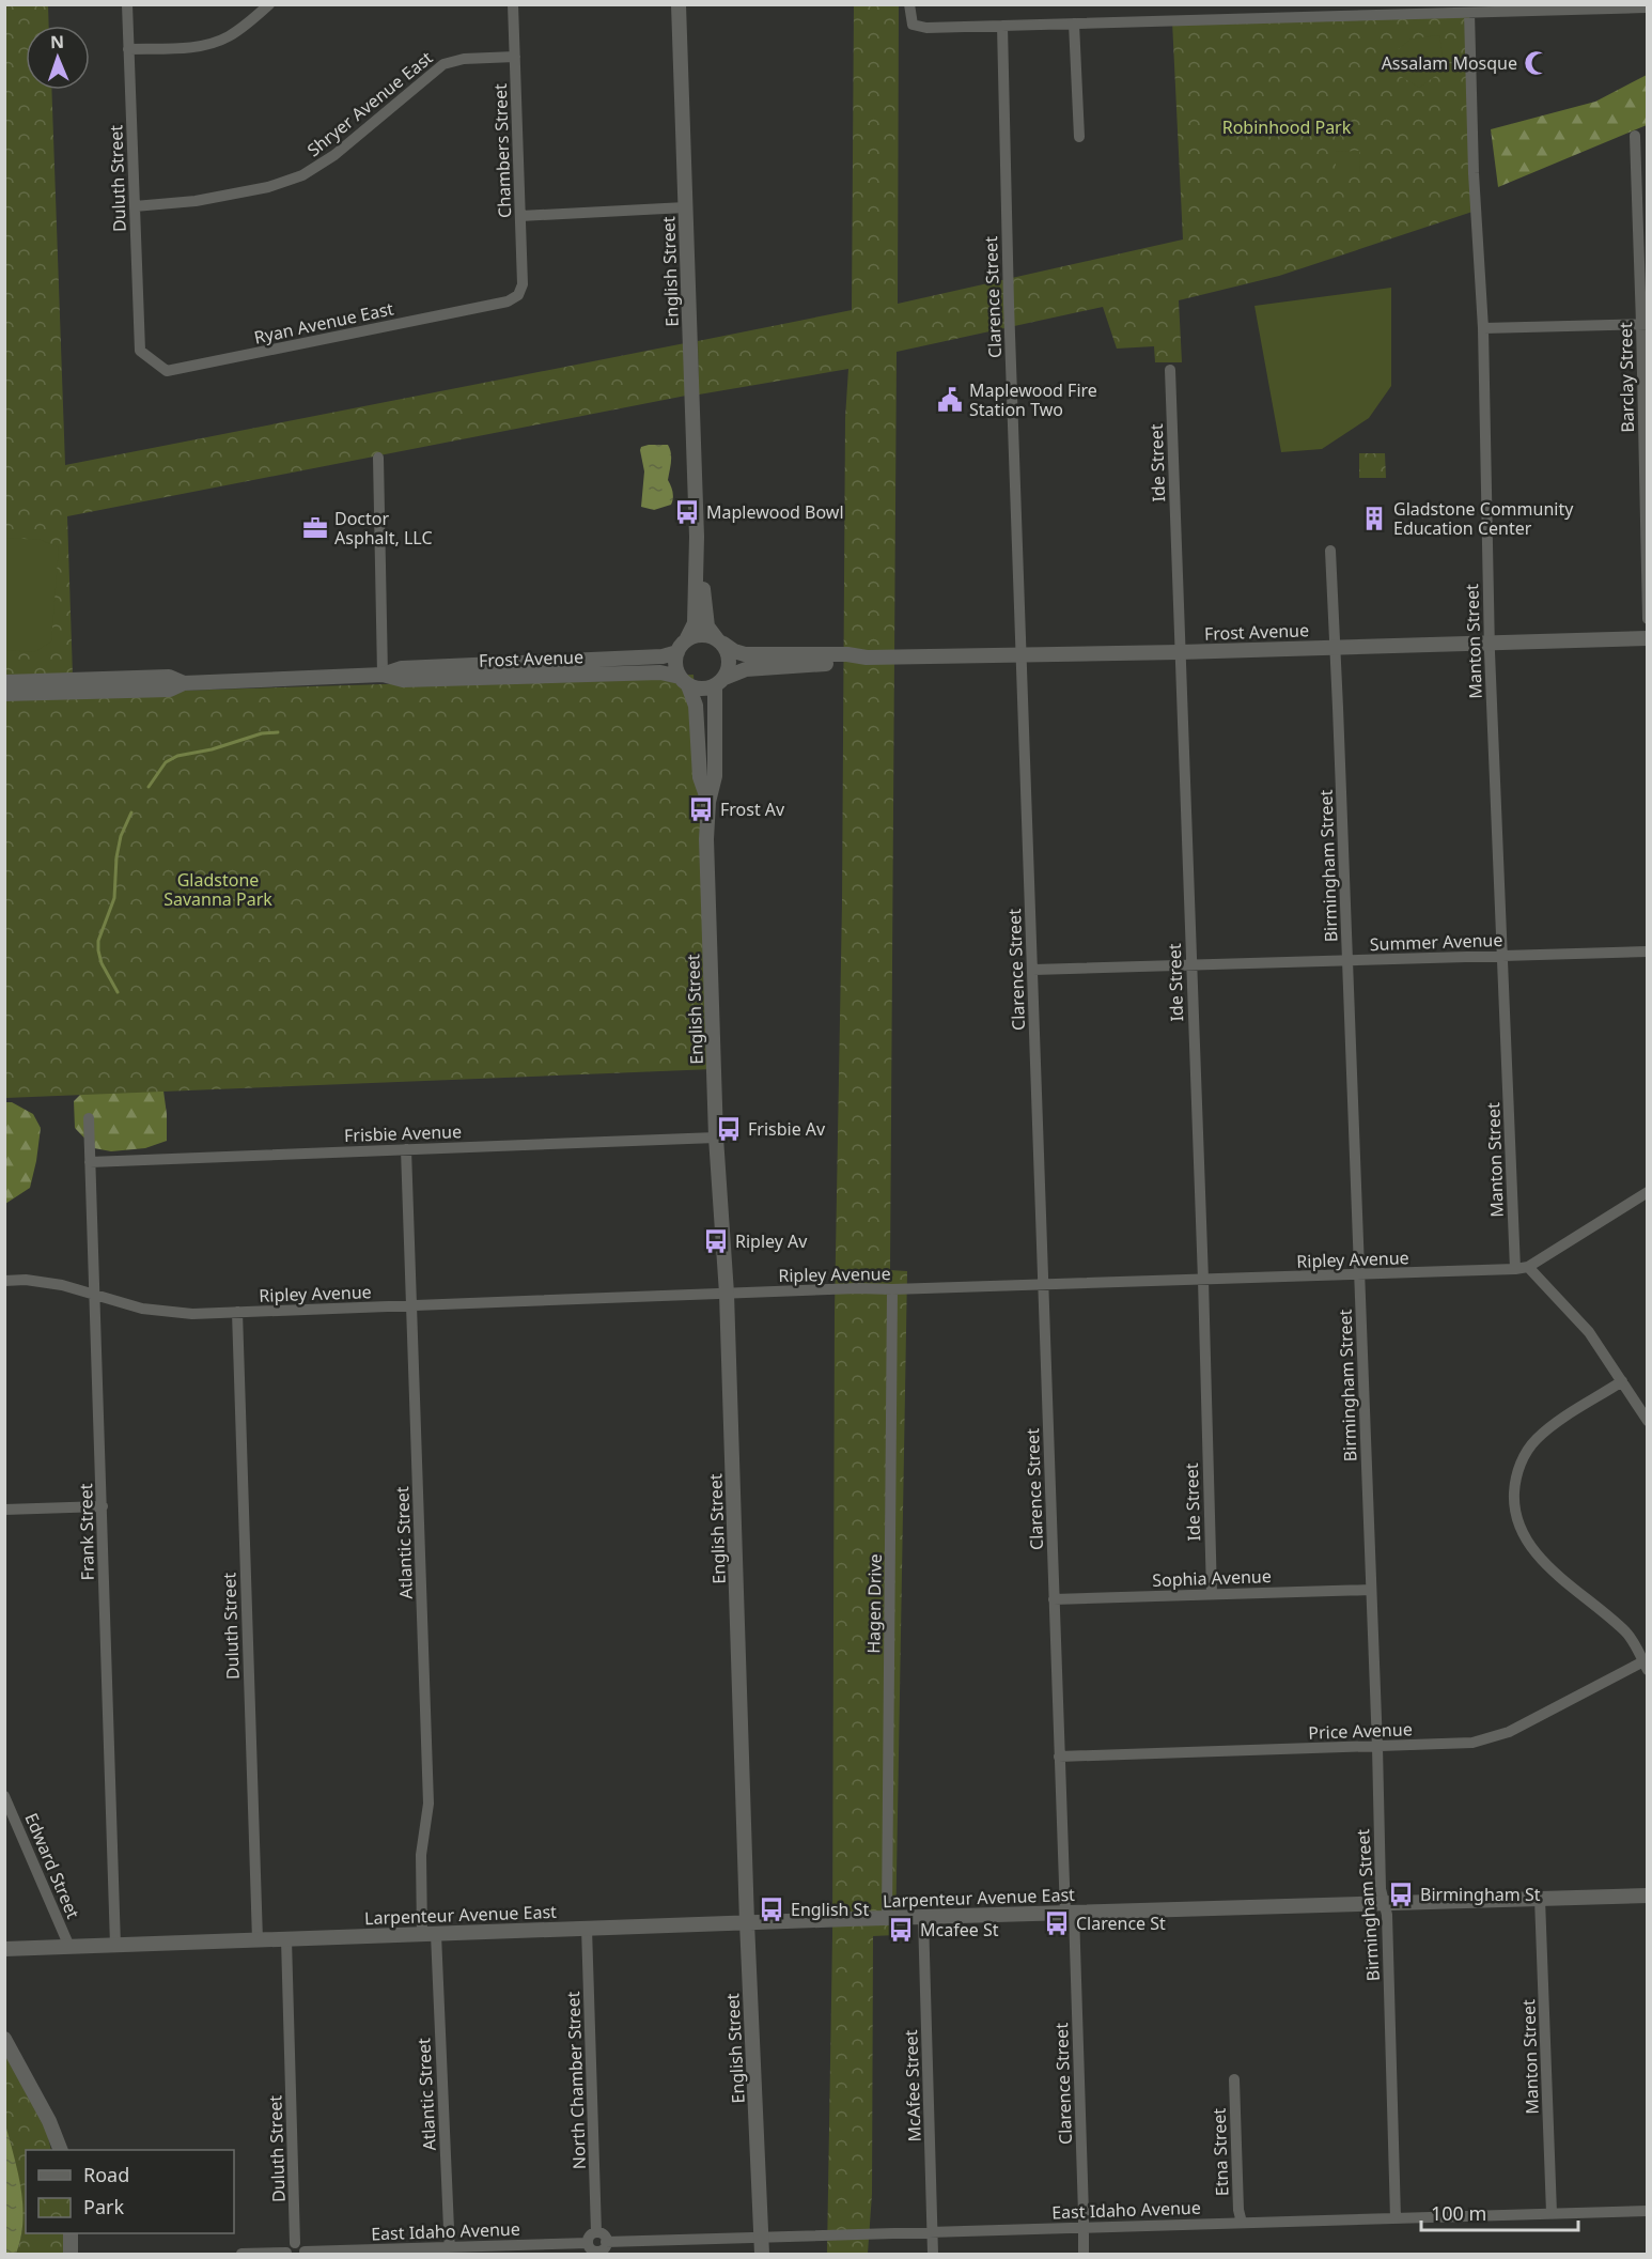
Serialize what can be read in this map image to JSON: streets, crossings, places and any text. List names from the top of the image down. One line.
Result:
{"streets":{"street":["Shryer Avenue East","Chambers Street","Duluth Street","English Street","Clarence Street","Ryan Avenue East","Barclay Street","Ide Street","Frost Avenue","Manton Street","Birmingham Street","Summer Avenue","Frisbie Avenue","Ripley Avenue","Frank Street","Atlantic Street","Sophia Avenue","Hagen Drive","Price Avenue","Edward Street","Larpenteur Avenue East","North Chamber Street","McAfee Street","Etna Street","East Idaho Avenue"]},"crossings":[["Shryer Avenue East","Chambers Street"],["Shryer Avenue East","Duluth Street"],["Chambers Street","Ryan Avenue East"],["Duluth Street","Ryan Avenue East"],["Duluth Street","Ripley Avenue"],["Duluth Street","Larpenteur Avenue East"],["English Street","Frost Avenue"],["English Street","Frisbie Avenue"],["English Street","Ripley Avenue"],["English Street","Larpenteur Avenue East"],["English Street","East Idaho Avenue"],["Clarence Street","Frost Avenue"],["Clarence Street","Summer Avenue"],["Clarence Street","Ripley Avenue"],["Clarence Street","Sophia Avenue"],["Clarence Street","Price Avenue"],["Clarence Street","Larpenteur Avenue East"],["Clarence Street","East Idaho Avenue"],["Ide Street","Frost Avenue"],["Ide Street","Summer Avenue"],["Ide Street","Ripley Avenue"],["Ide Street","Sophia Avenue"],["Frost Avenue","Manton Street"],["Frost Avenue","Birmingham Street"],["Manton Street","Summer Avenue"],["Manton Street","Ripley Avenue"],["Manton Street","Larpenteur Avenue East"],["Manton Street","East Idaho Avenue"],["Birmingham Street","Summer Avenue"],["Birmingham Street","Ripley Avenue"],["Birmingham Street","Sophia Avenue"],["Birmingham Street","Price Avenue"],["Birmingham Street","Larpenteur Avenue East"],["Birmingham Street","East Idaho Avenue"],["Frisbie Avenue","Frank Street"],["Frisbie Avenue","Atlantic Street"],["Ripley Avenue","Frank Street"],["Ripley Avenue","Atlantic Street"],["Ripley Avenue","Hagen Drive"],["Frank Street","Larpenteur Avenue East"],["Atlantic Street","Larpenteur Avenue East"],["Atlantic Street","East Idaho Avenue"],["Hagen Drive","Larpenteur Avenue East"],["Edward Street","Larpenteur Avenue East"],["Larpenteur Avenue East","North Chamber Street"],["Larpenteur Avenue East","McAfee Street"],["North Chamber Street","East Idaho Avenue"],["McAfee Street","East Idaho Avenue"],["Etna Street","East Idaho Avenue"]],"parks":["Robinhood Park","Gladstone Savanna Park"],"places":{"mosque":["Assalam Mosque"],"public building":["Maplewood Fire Station Two"],"bus stop":["Maplewood Bowl","Frost Av","Frisbie Av","Ripley Av","Birmingham St","English St","Clarence St","Mcafee St"],"building":["Gladstone Community Education Center"],"office":["Doctor Asphalt, LLC"]},"legend":["Road","Park"],"scale_bar":"100 m","north":"top"}
